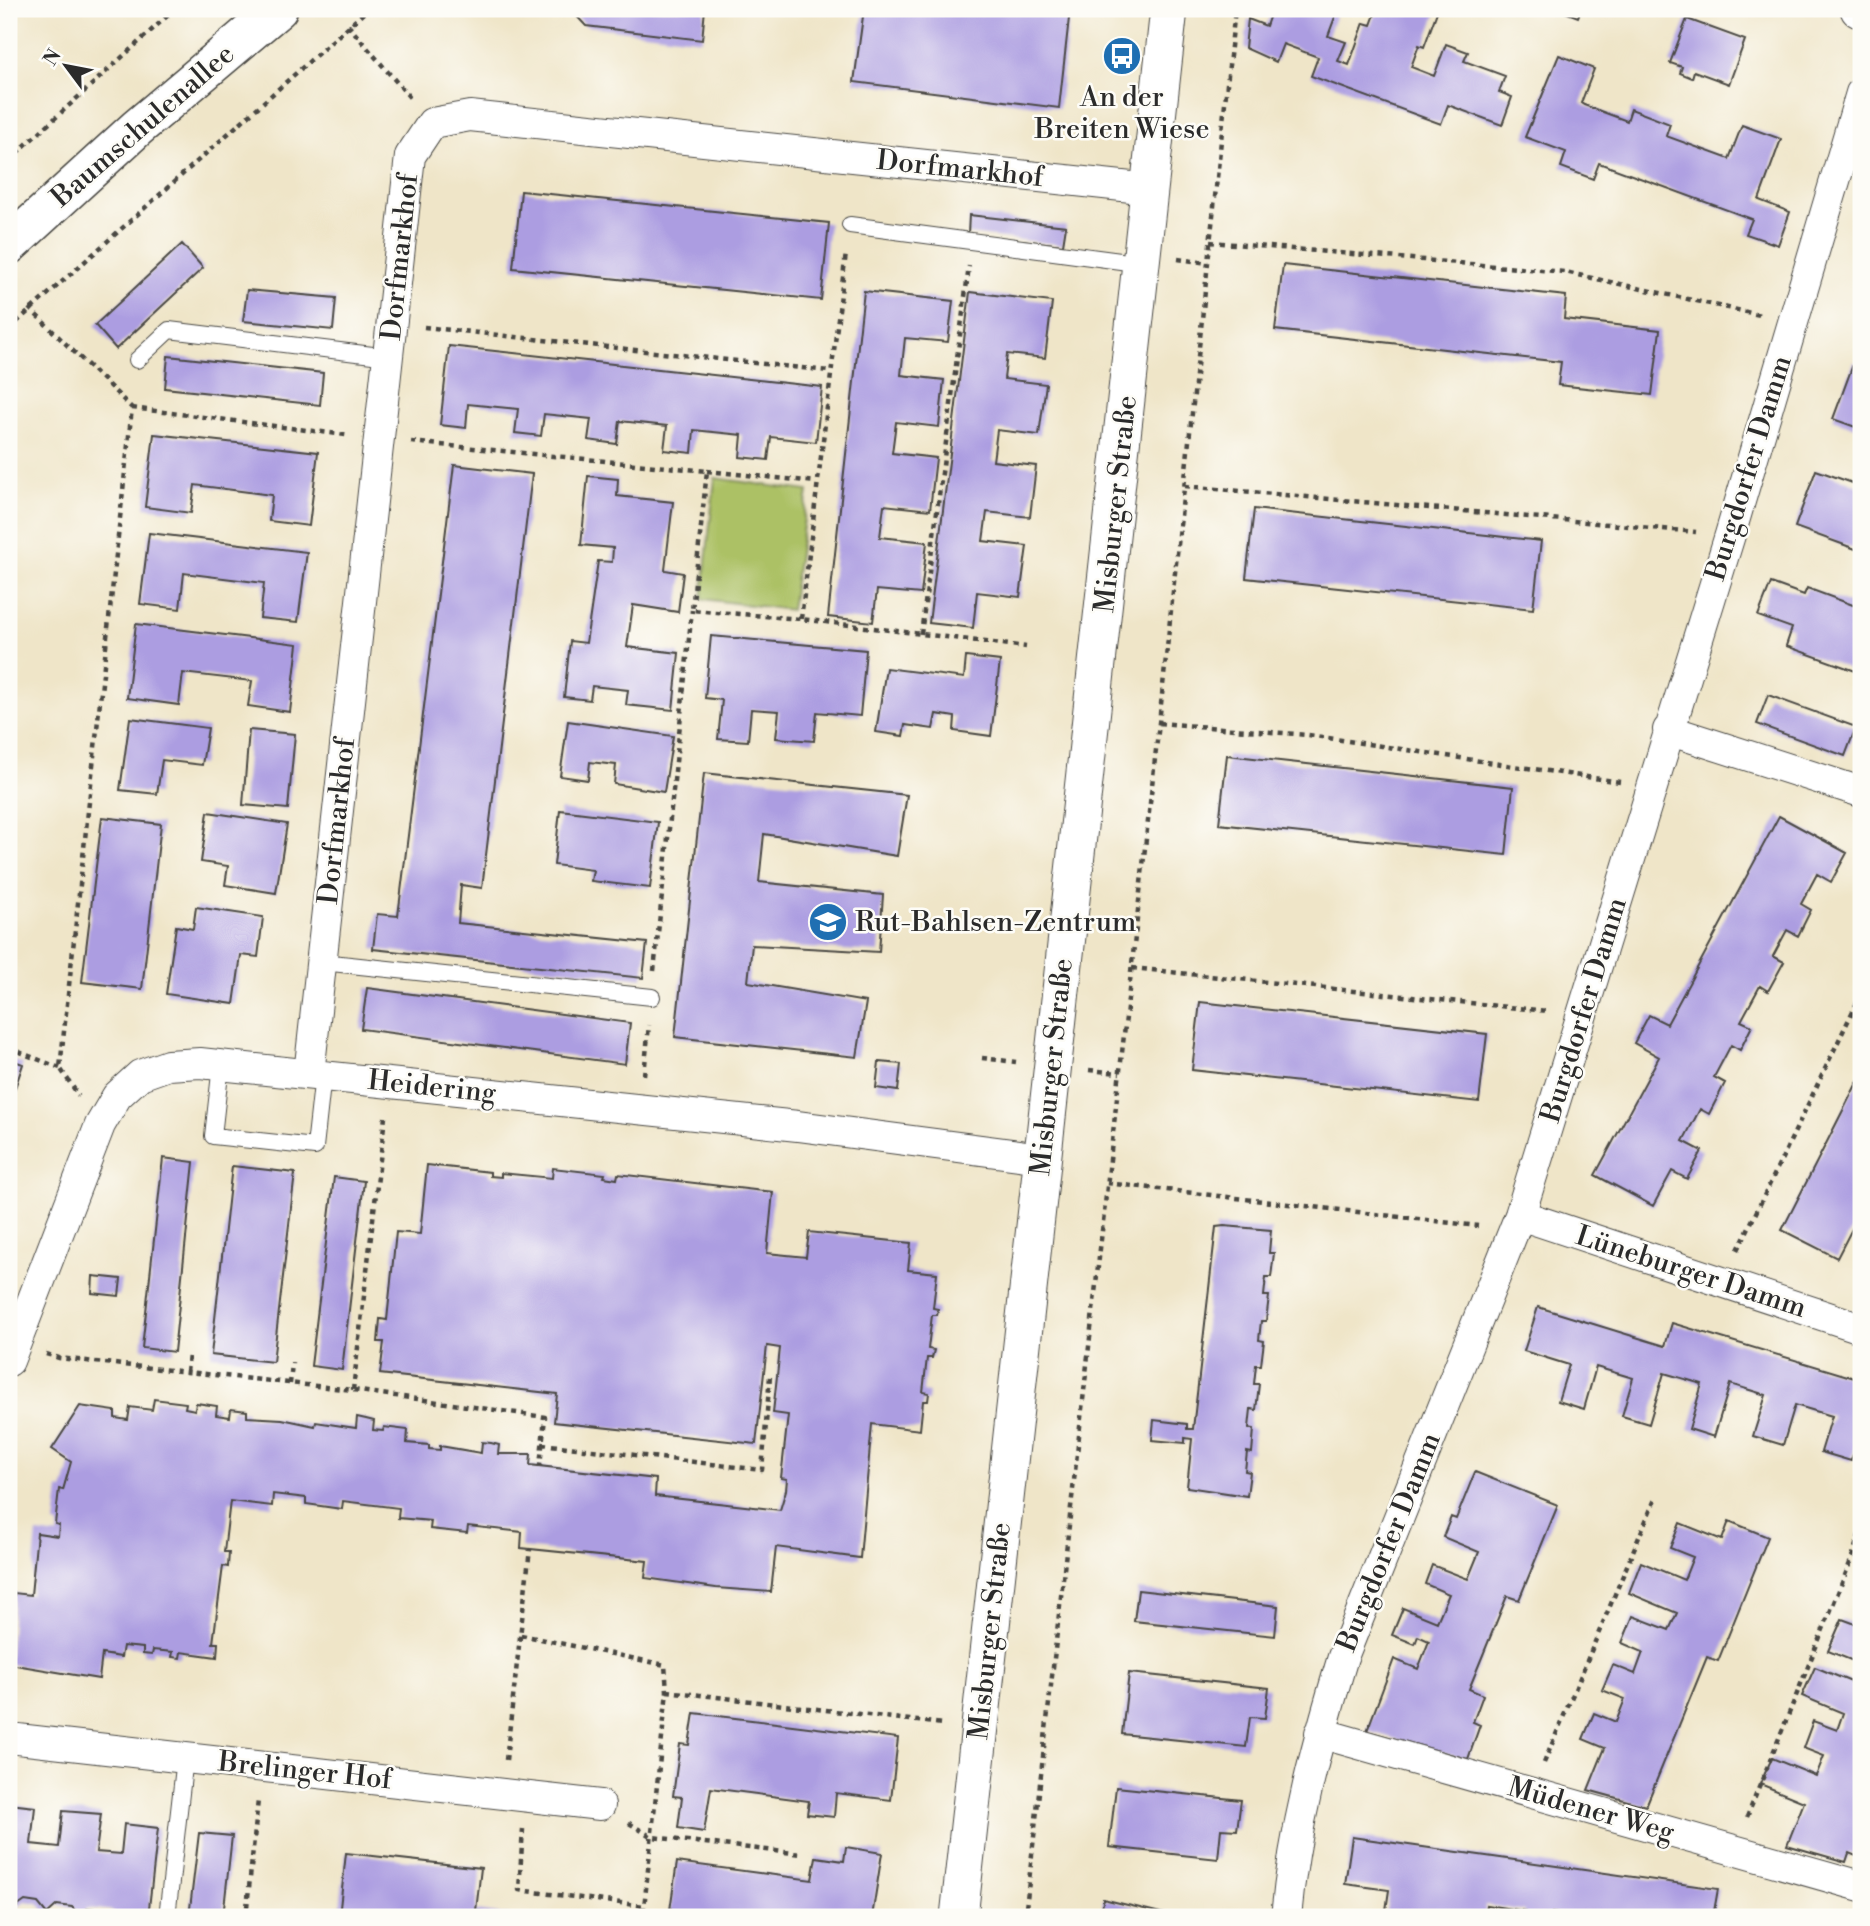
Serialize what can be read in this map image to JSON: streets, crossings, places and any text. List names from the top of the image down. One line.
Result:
{"streets":{"main road":["Baumschulenallee"],"street":["Dorfmarkhof","Burgdorfer Damm","Misburger Straße","Heidering","Lüneburger Damm","Brelinger Hof","Müdener Weg"]},"crossings":[["Dorfmarkhof","Misburger Straße"],["Dorfmarkhof","Heidering"],["Burgdorfer Damm","Lüneburger Damm"],["Burgdorfer Damm","Müdener Weg"],["Misburger Straße","Heidering"]],"places":{"bus stop":["An der Breiten Wiese"],"school or university":["Rut-Bahlsen-Zentrum"]},"north":"top left"}
